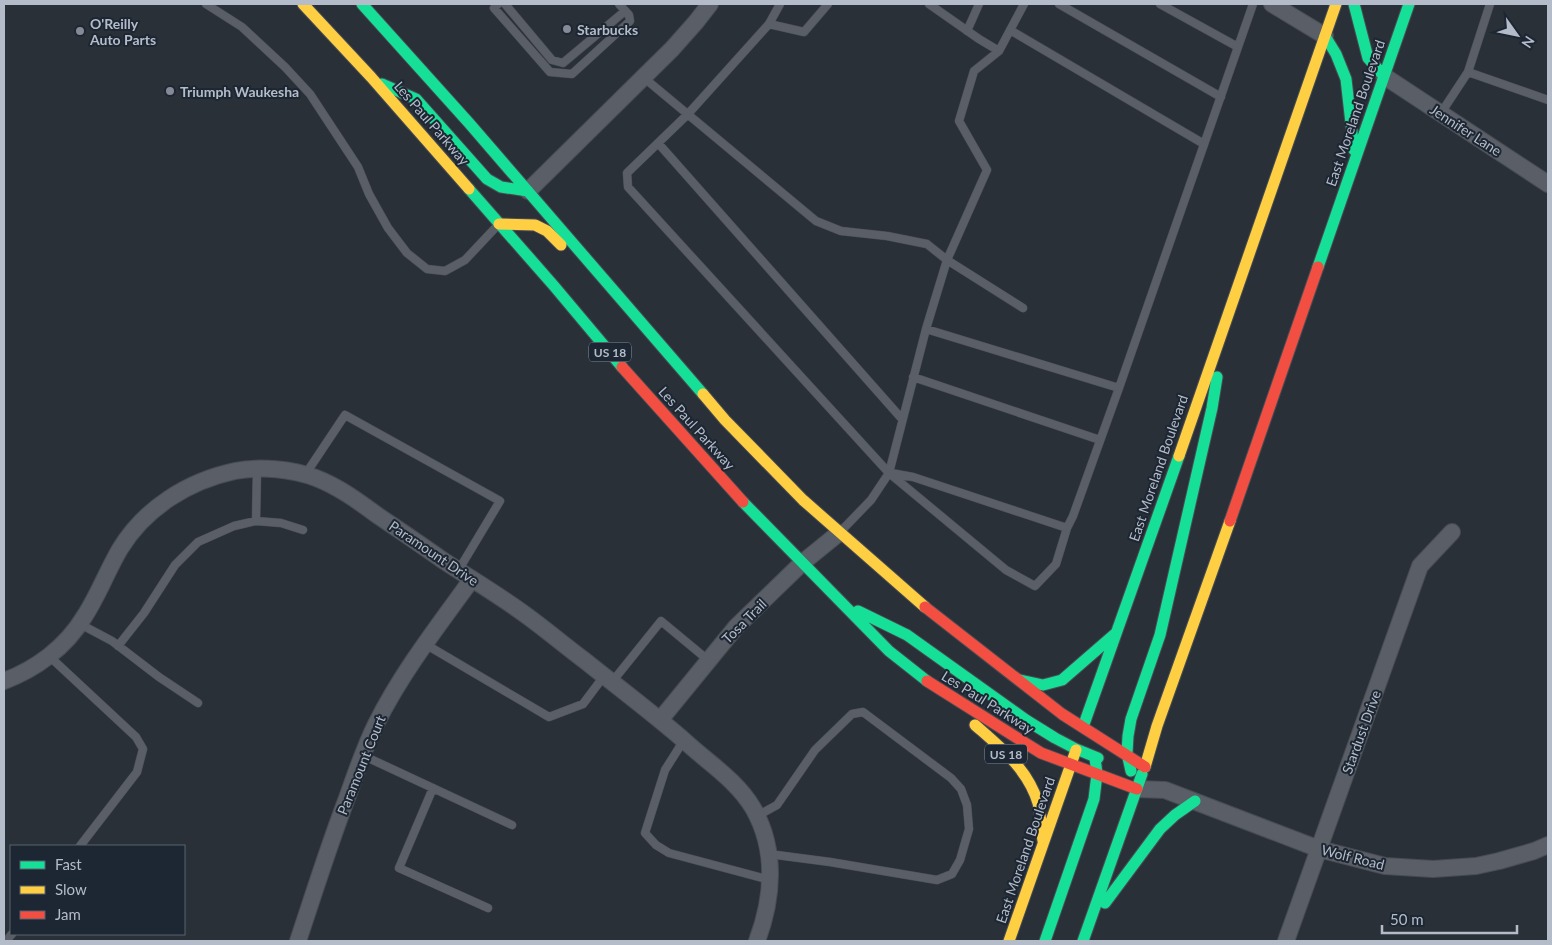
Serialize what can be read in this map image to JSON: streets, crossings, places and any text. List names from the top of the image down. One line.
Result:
{"streets":{"main road":["East Moreland Boulevard","Les Paul Parkway","US 18"],"street":["Jennifer Lane","Paramount Drive","Tosa Trail","Stardust Drive","Paramount Court","Wolf Road"]},"crossings":[["East Moreland Boulevard","Les Paul Parkway"],["East Moreland Boulevard","Jennifer Lane"],["East Moreland Boulevard","US 18"],["East Moreland Boulevard","Wolf Road"],["Les Paul Parkway","US 18"],["Les Paul Parkway","Tosa Trail"],["Les Paul Parkway","Wolf Road"],["Paramount Drive","Tosa Trail"],["Paramount Drive","Paramount Court"],["Stardust Drive","Wolf Road"]],"places":["Starbucks","O'Reilly Auto Parts","Triumph Waukesha"],"legend":["Fast","Slow","Jam"],"scale_bar":"50 m","north":"bottom right"}
